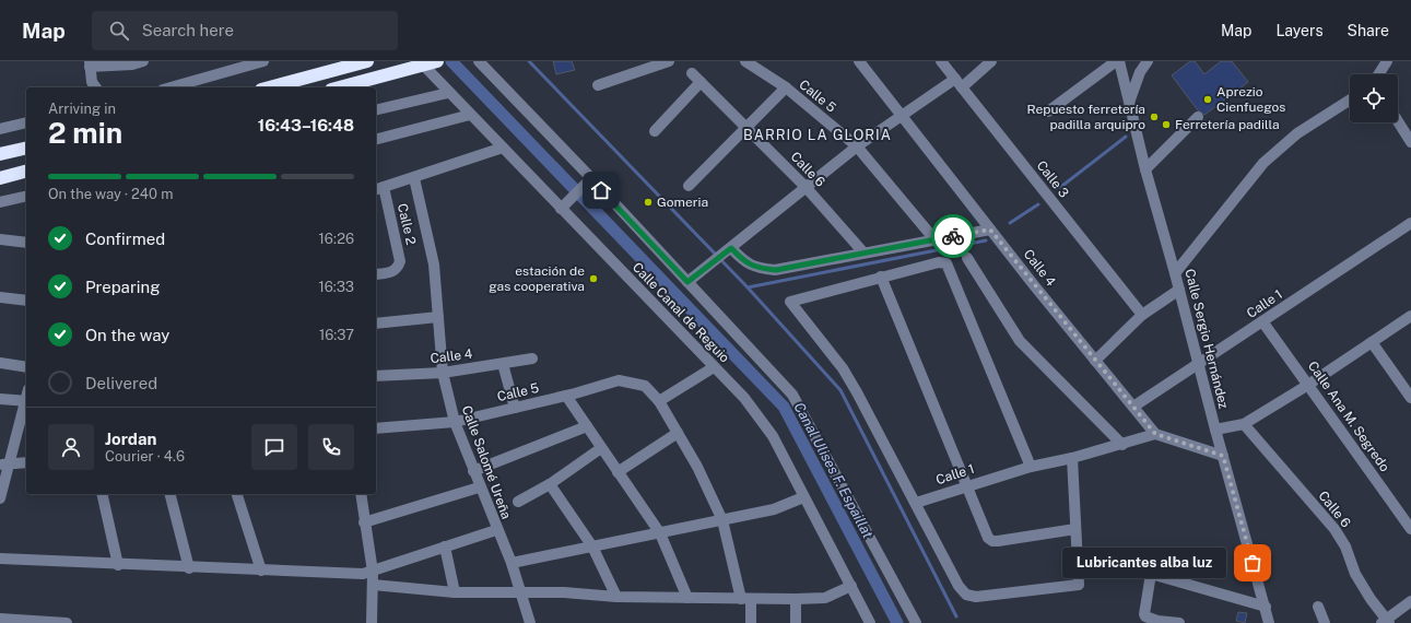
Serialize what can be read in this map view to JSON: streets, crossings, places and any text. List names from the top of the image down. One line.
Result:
{"streets":{"street":["Calle 5","Calle 6","Calle 3","Calle 2","Calle 4","Calle 1","Calle Canal de Reguio","Calle Sergio Hernández","Calle Ana M. Segredo","Calle Salomé Ureña"]},"crossings":[["Calle 5","Calle Salomé Ureña"],["Calle 4","Calle 1"],["Calle 4","Calle Salomé Ureña"],["Calle 1","Calle Sergio Hernández"],["Calle 1","Calle Ana M. Segredo"]],"districts":["BARRIO LA GLORIA"],"water":["Canal Ulises F. Espaillat"],"places":["Aprezio Cienfuegos","Repuesto ferretería padilla arquipro","Ferretería padilla","Gomeria","estación de gas cooperativa","Lubricantes alba luz"],"page":{"header":"Map","search":"Search here","nav":["Map","Layers","Share"],"heading":["2 min","Arriving in","16:43–16:48"],"panel":["Jordan","Courier · 4.6"],"bar":"On the way · 240 m","list":[["Confirmed","16:26"],["Preparing","16:33"],["On the way","16:37"],"Delivered"],"bubble":"Lubricantes alba luz"}}
